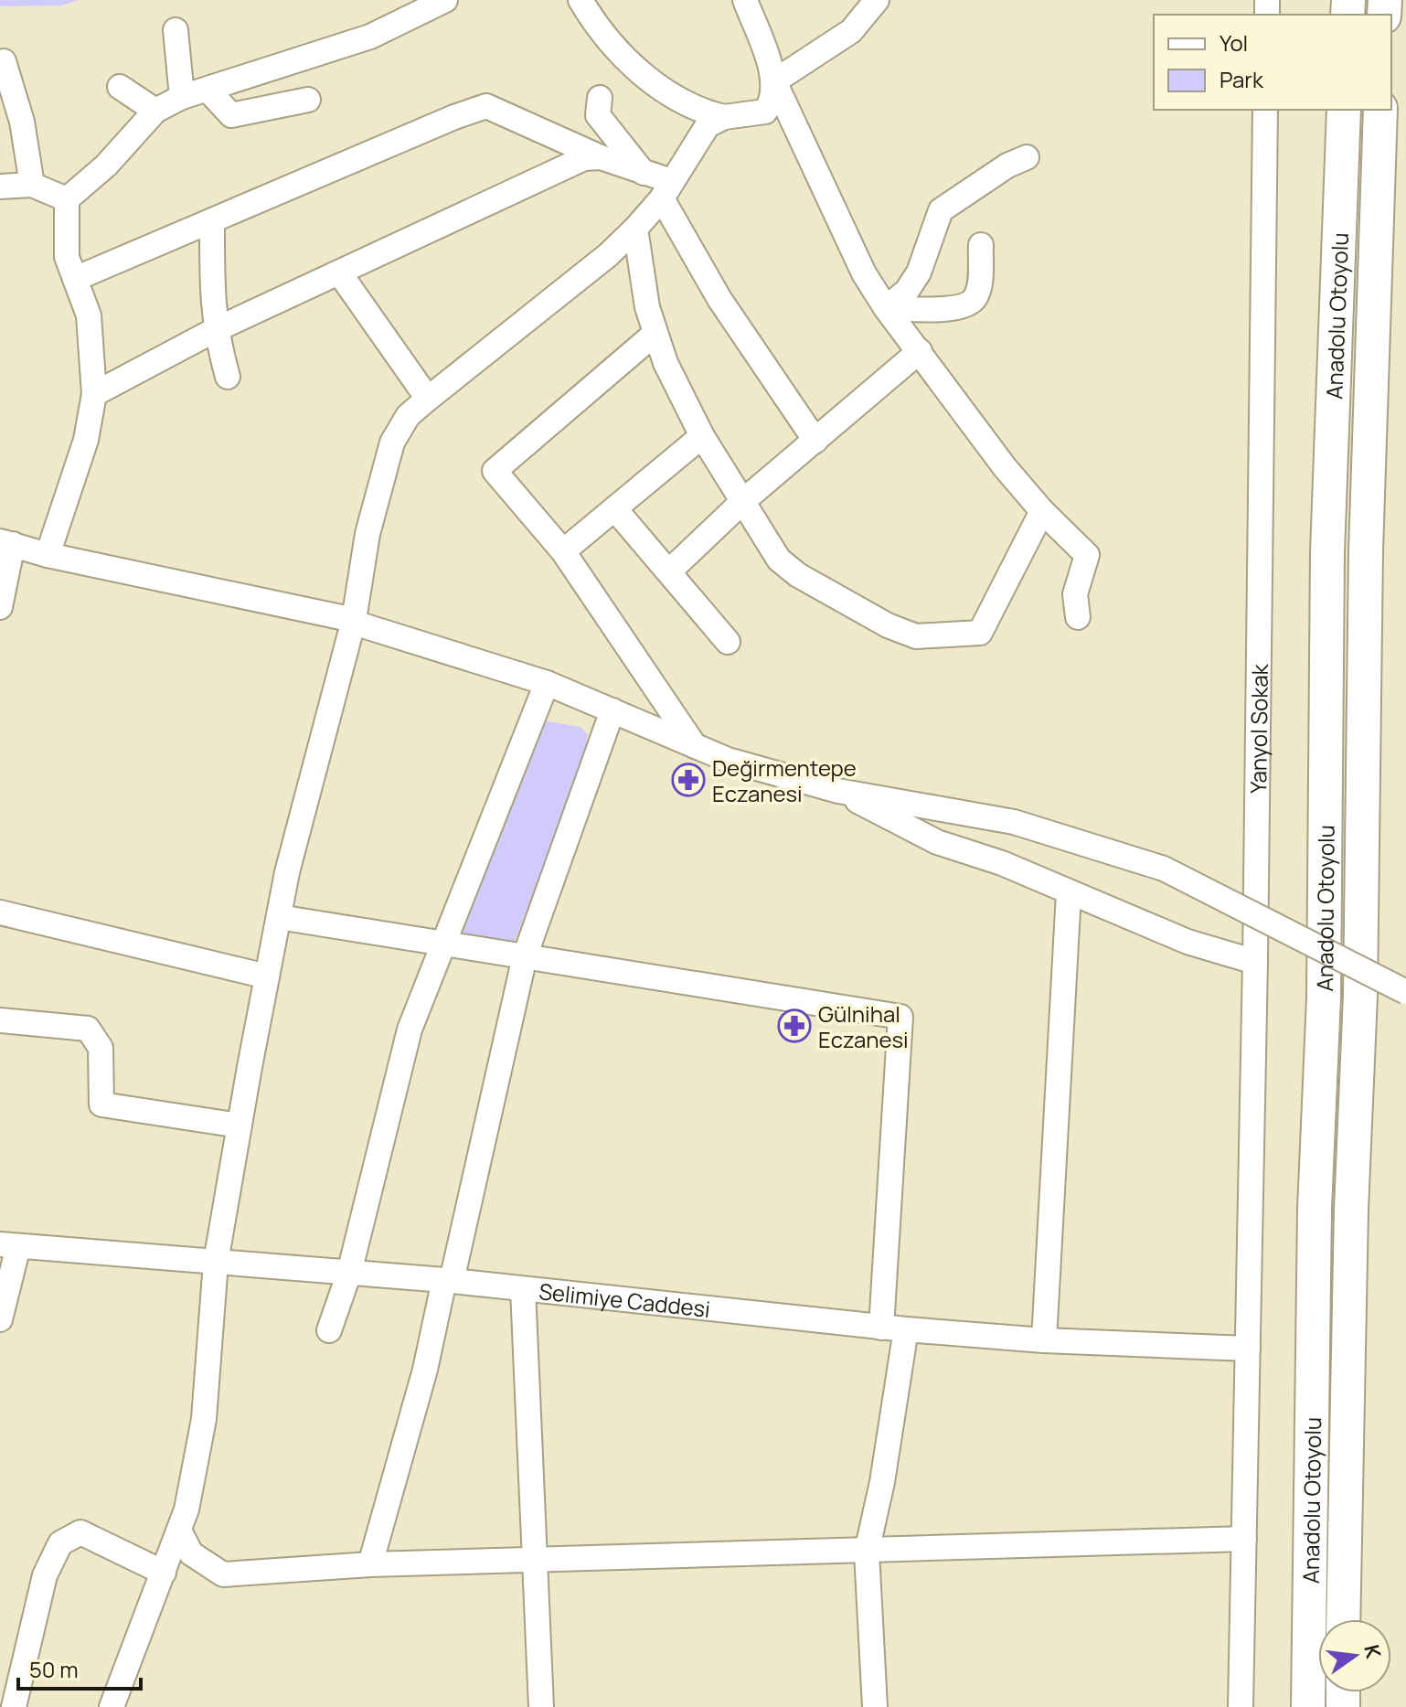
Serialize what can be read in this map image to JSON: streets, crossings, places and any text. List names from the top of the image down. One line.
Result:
{"streets":{"highway":["Anadolu Otoyolu"],"street":["Yanyol Sokak","Selimiye Caddesi"]},"crossings":[["Yanyol Sokak","Selimiye Caddesi"]],"places":{"pharmacy":["Değirmentepe Eczanesi","Gülnihal Eczanesi"]},"legend":["Yol","Park"],"scale_bar":"50 m","north":"right"}
